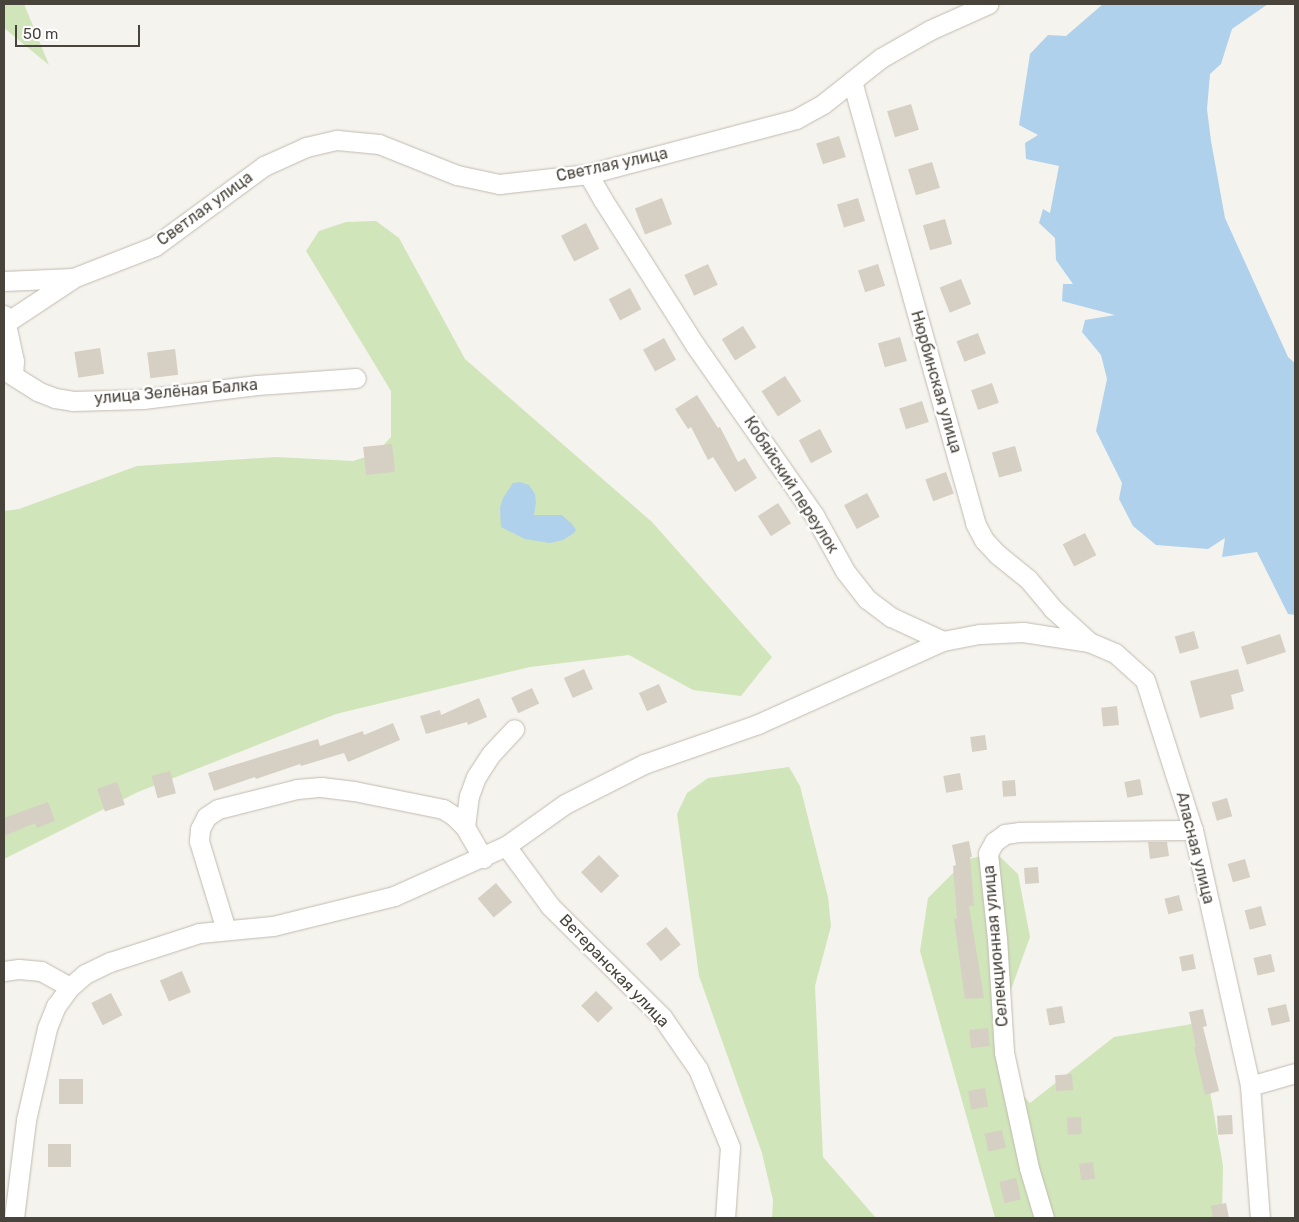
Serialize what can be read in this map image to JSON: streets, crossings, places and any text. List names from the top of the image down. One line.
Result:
{"streets":{"street":["Светлая улица","Нюрбинская улица","улица Зелёная Балка","Кобяйский переулок","Аласная улица","Селекционная улица","Ветеранская улица"]},"crossings":[["Светлая улица","Нюрбинская улица"],["Светлая улица","Кобяйский переулок"],["Нюрбинская улица","Аласная улица"],["Аласная улица","Селекционная улица"]],"scale_bar":"50 m"}
